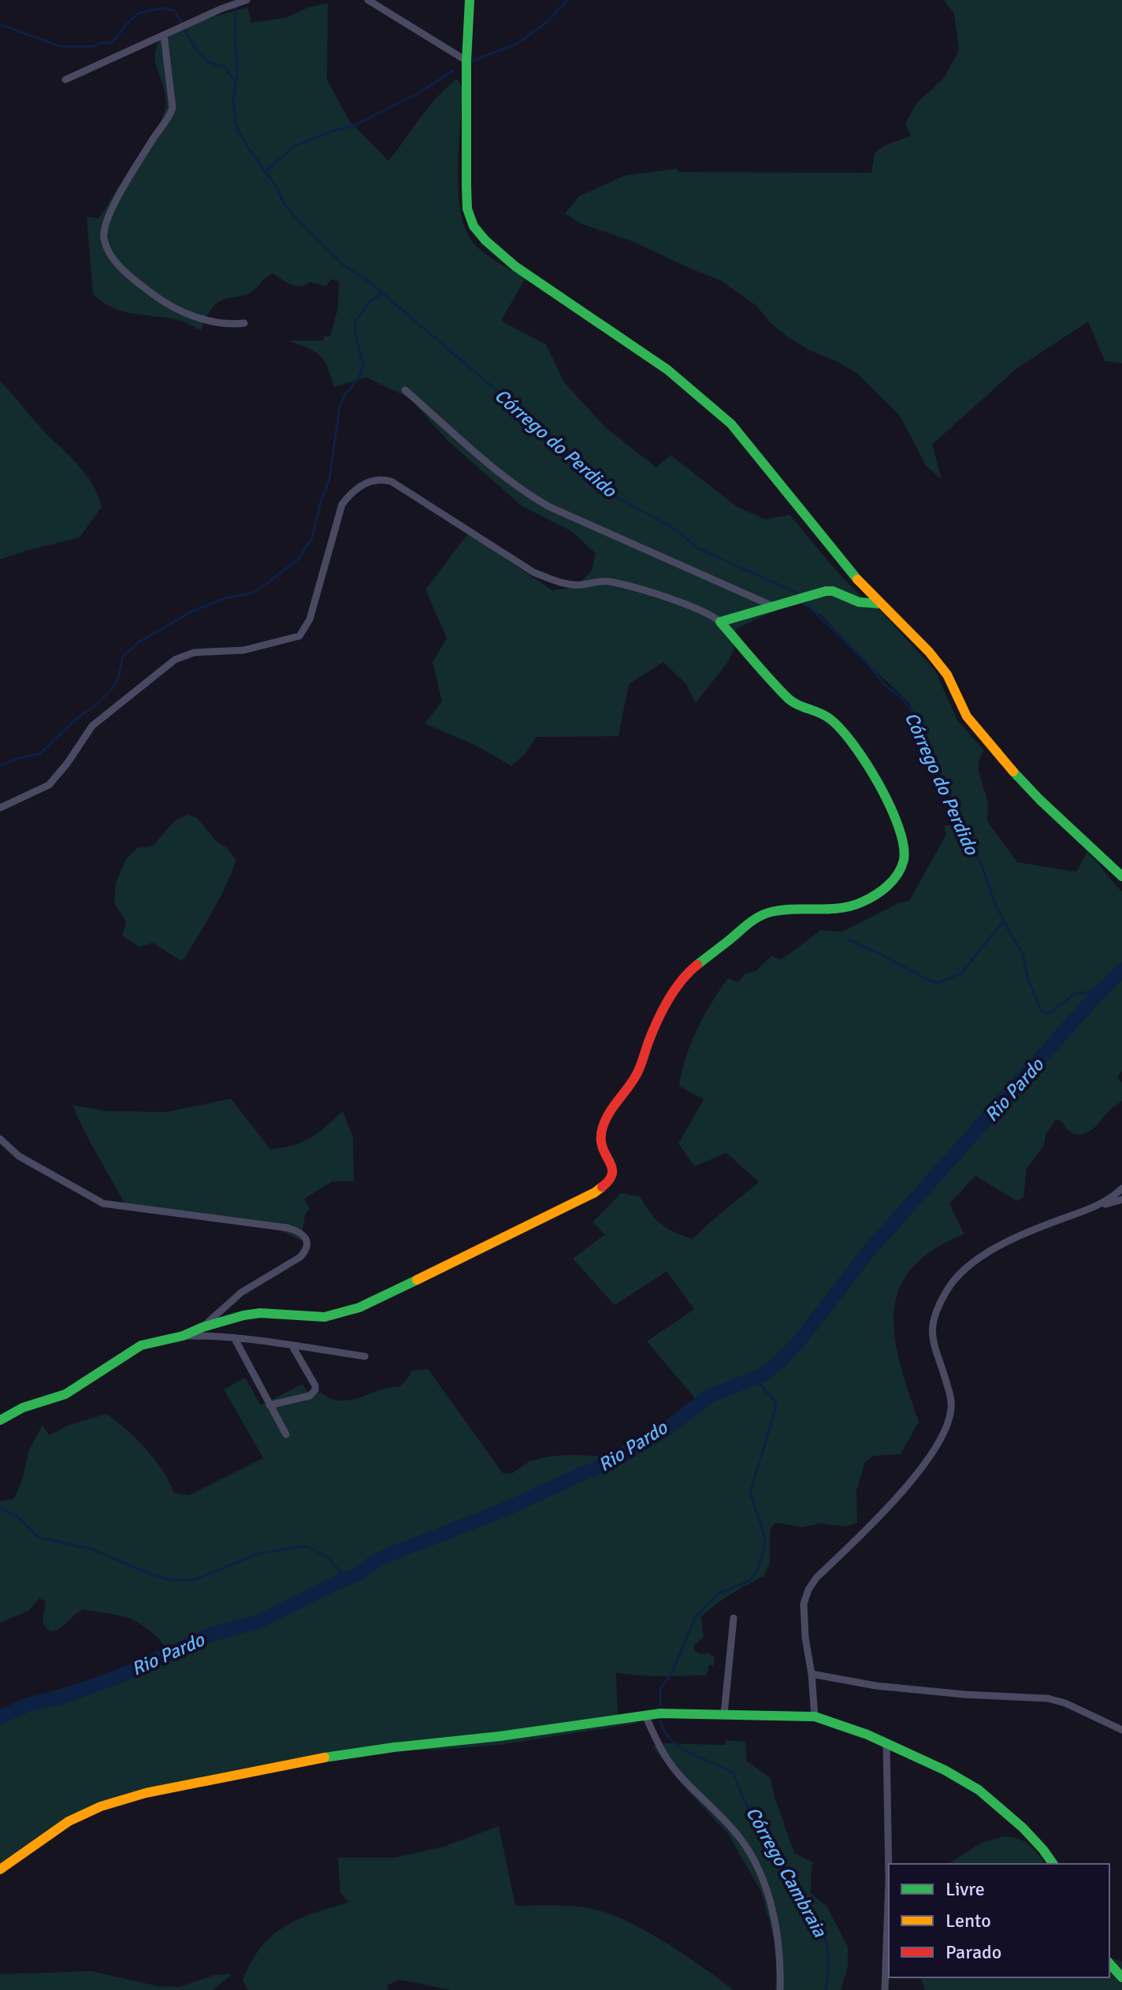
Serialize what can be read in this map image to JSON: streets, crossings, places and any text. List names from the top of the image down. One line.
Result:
{"water":["Córrego do Perdido","Rio Pardo","Córrego Cambraia"],"legend":["Livre","Lento","Parado"]}
